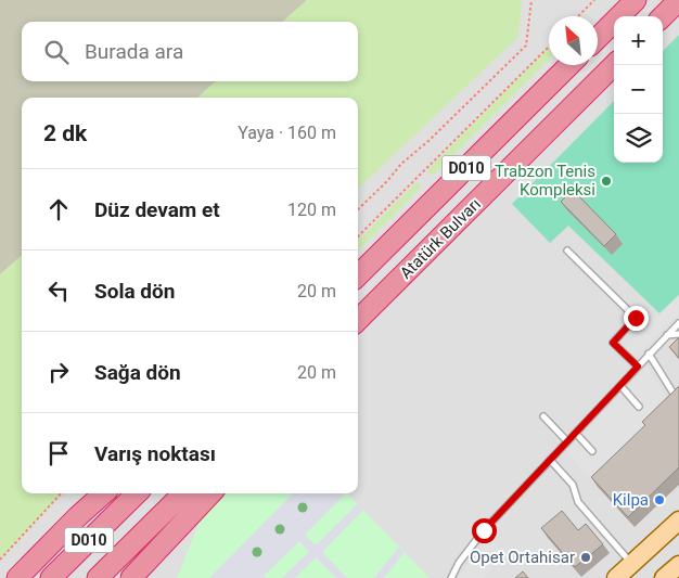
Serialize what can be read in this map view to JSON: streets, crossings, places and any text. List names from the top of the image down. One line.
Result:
{"streets":{"highway":["D010","Atatürk Bulvarı"]},"places":["Trabzon Tenis Kompleksi","Kilpa","Opet Ortahisar"],"north":"top left","page":{"map_buttons":["+","−"],"search":"Burada ara","heading":["2 dk","Yaya · 160 m"],"list":[["Düz devam et","120 m"],["Sola dön","20 m"],["Sağa dön","20 m"],"Varış noktası"]}}
